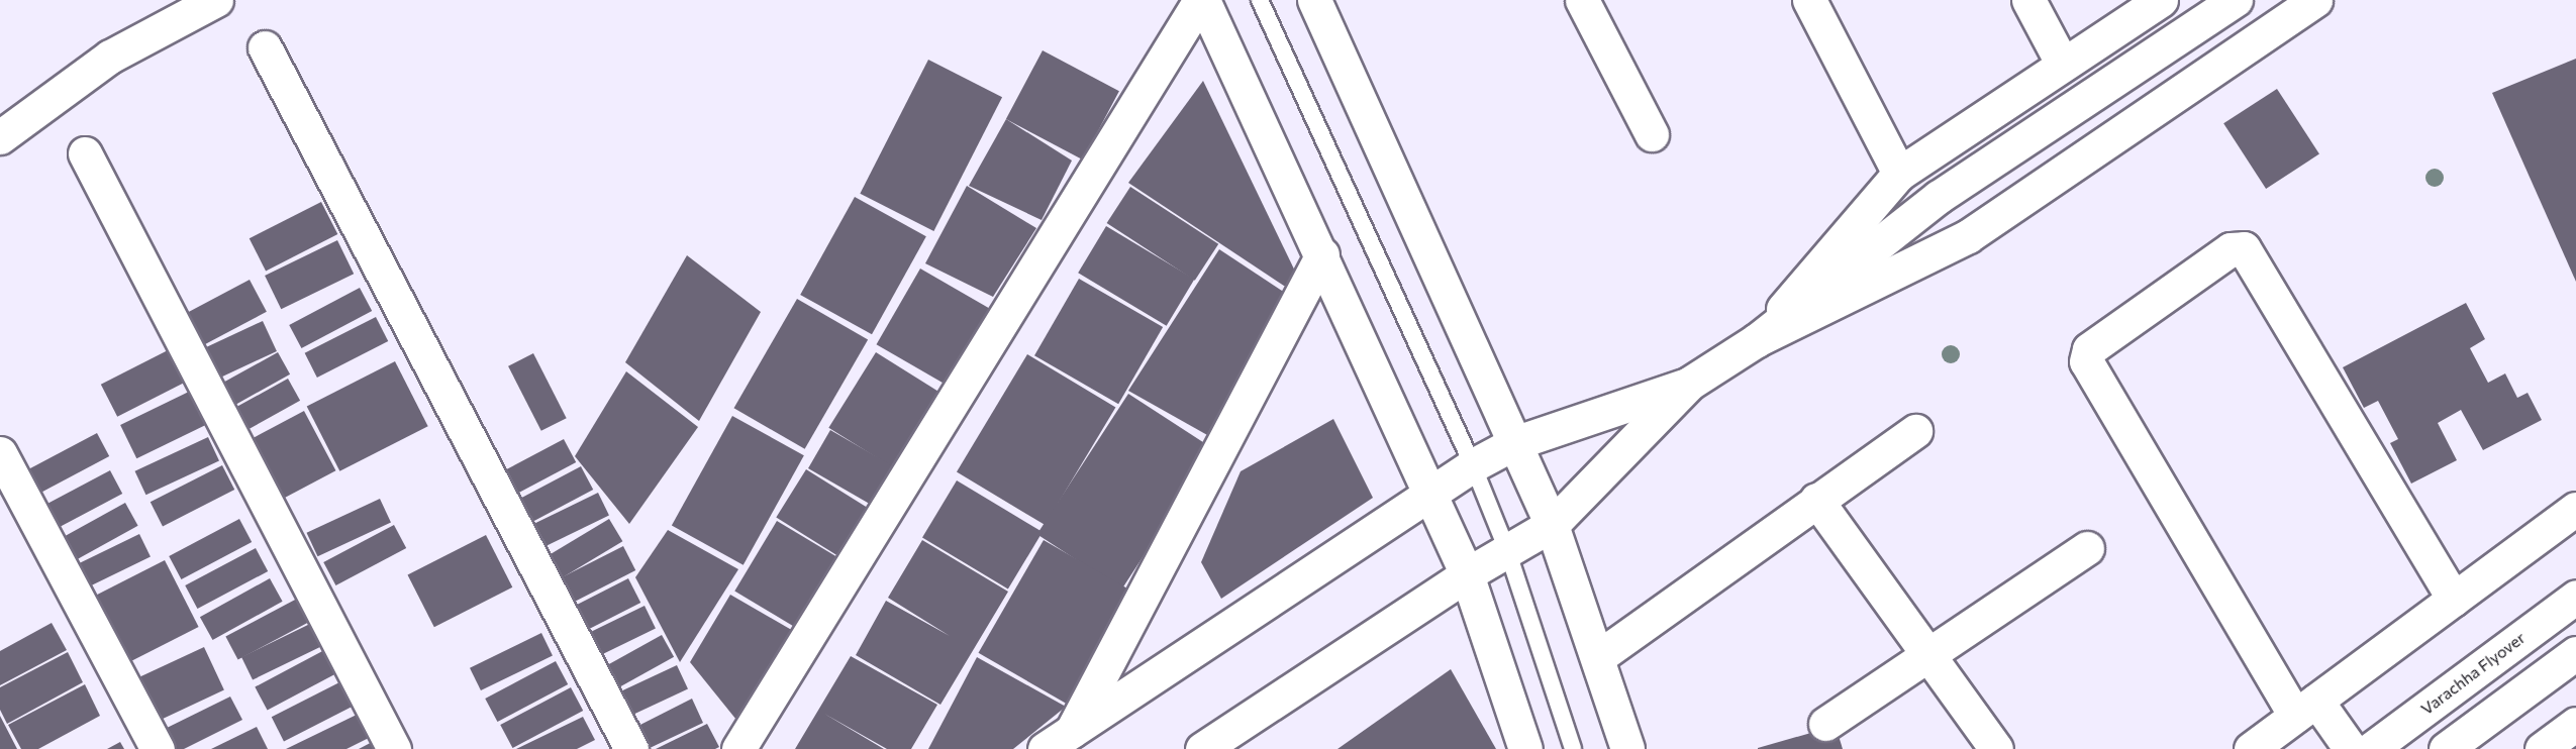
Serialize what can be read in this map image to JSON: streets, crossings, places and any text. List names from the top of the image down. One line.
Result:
{"streets":{"street":["Varachha Flyover"]}}
